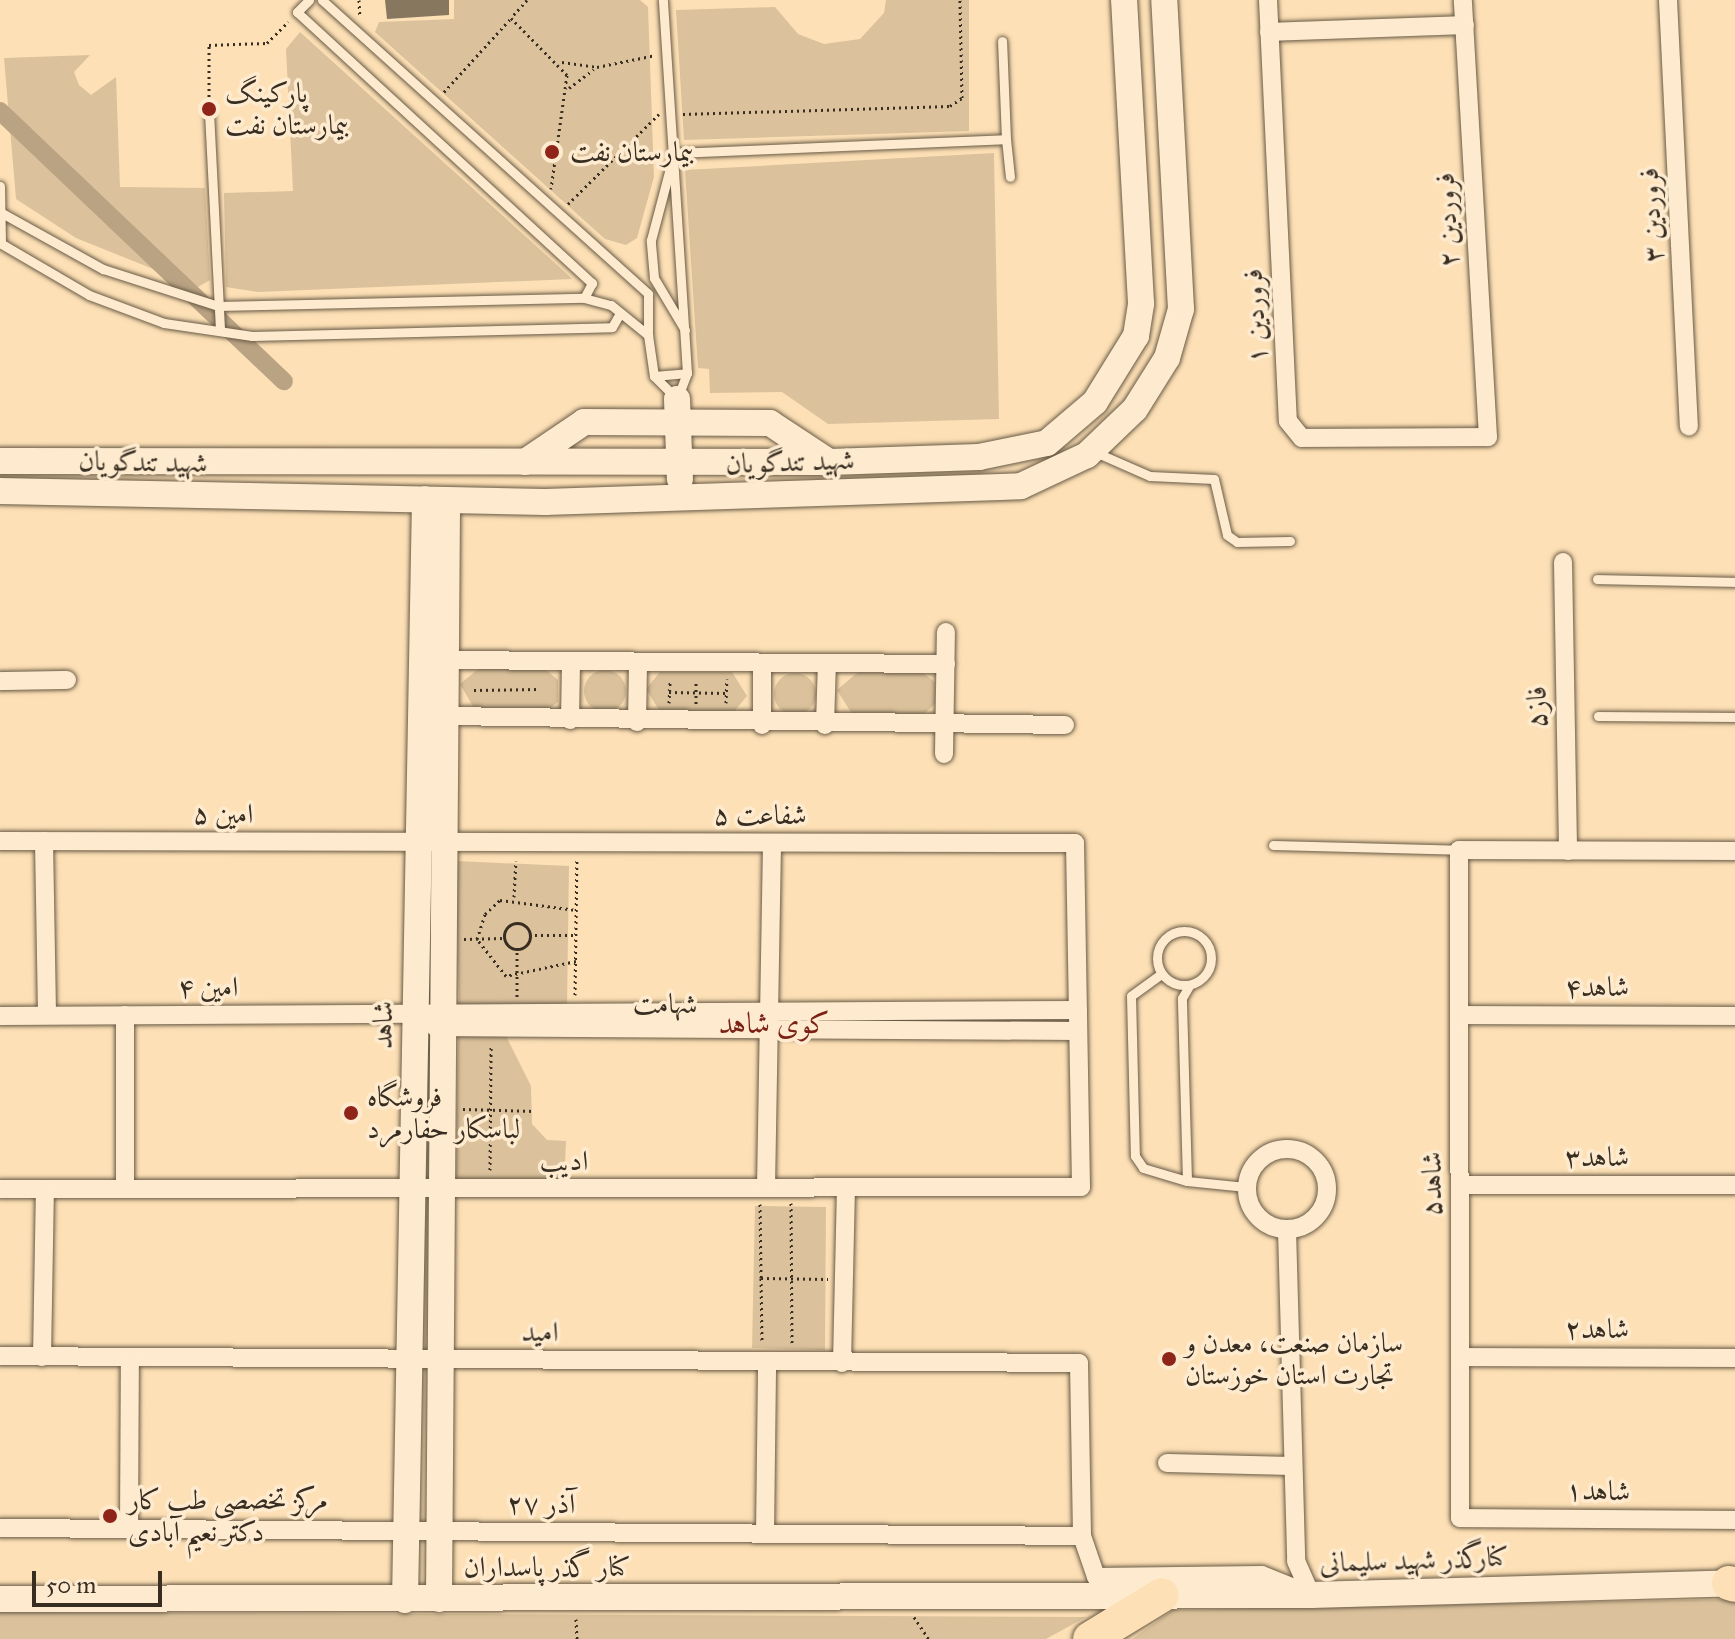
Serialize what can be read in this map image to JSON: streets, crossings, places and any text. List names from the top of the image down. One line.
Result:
{"streets":{"main road":["شهید تندگویان","شاهد","کنارگذر شهید سلیمانی","کنار گذر پاسداران"],"street":["فروردین ۳","فروردین ۲","فروردین ۱","فاز۵","امین ۵","شفاعت ۵","امین ۴","شاهد۴","شهامت","شاهد۳","ادیب","شاهد۵","شاهد۲","امید","شاهد۱","آذر ۲۷"]},"crossings":[["فروردین ۲","فروردین ۱"],["شهید تندگویان","شاهد"],["امین ۵","شفاعت ۵"],["امین ۵","شاهد"],["شفاعت ۵","شهامت"],["شفاعت ۵","شاهد"],["امین ۴","شاهد"],["شاهد۴","شاهد۵"],["شهامت","شاهد"],["شهامت","ادیب"],["شاهد","ادیب"],["شاهد","امید"],["شاهد","آذر ۲۷"],["شاهد","کنار گذر پاسداران"],["شاهد۳","شاهد۵"],["شاهد۵","شاهد۲"],["شاهد۵","شاهد۱"],["امید","آذر ۲۷"],["کنارگذر شهید سلیمانی","کنار گذر پاسداران"]],"districts":["کوی شاهد"],"places":["پارکینگ بیمارستان نفت","بیمارستان نفت","فروشگاه لباسکار حفارمرد","سازمان صنعت، معدن و تجارت استان خوزستان","مرکز تخصصی طب کار دکتر نعیم آبادی"],"scale_bar":"50 m"}
